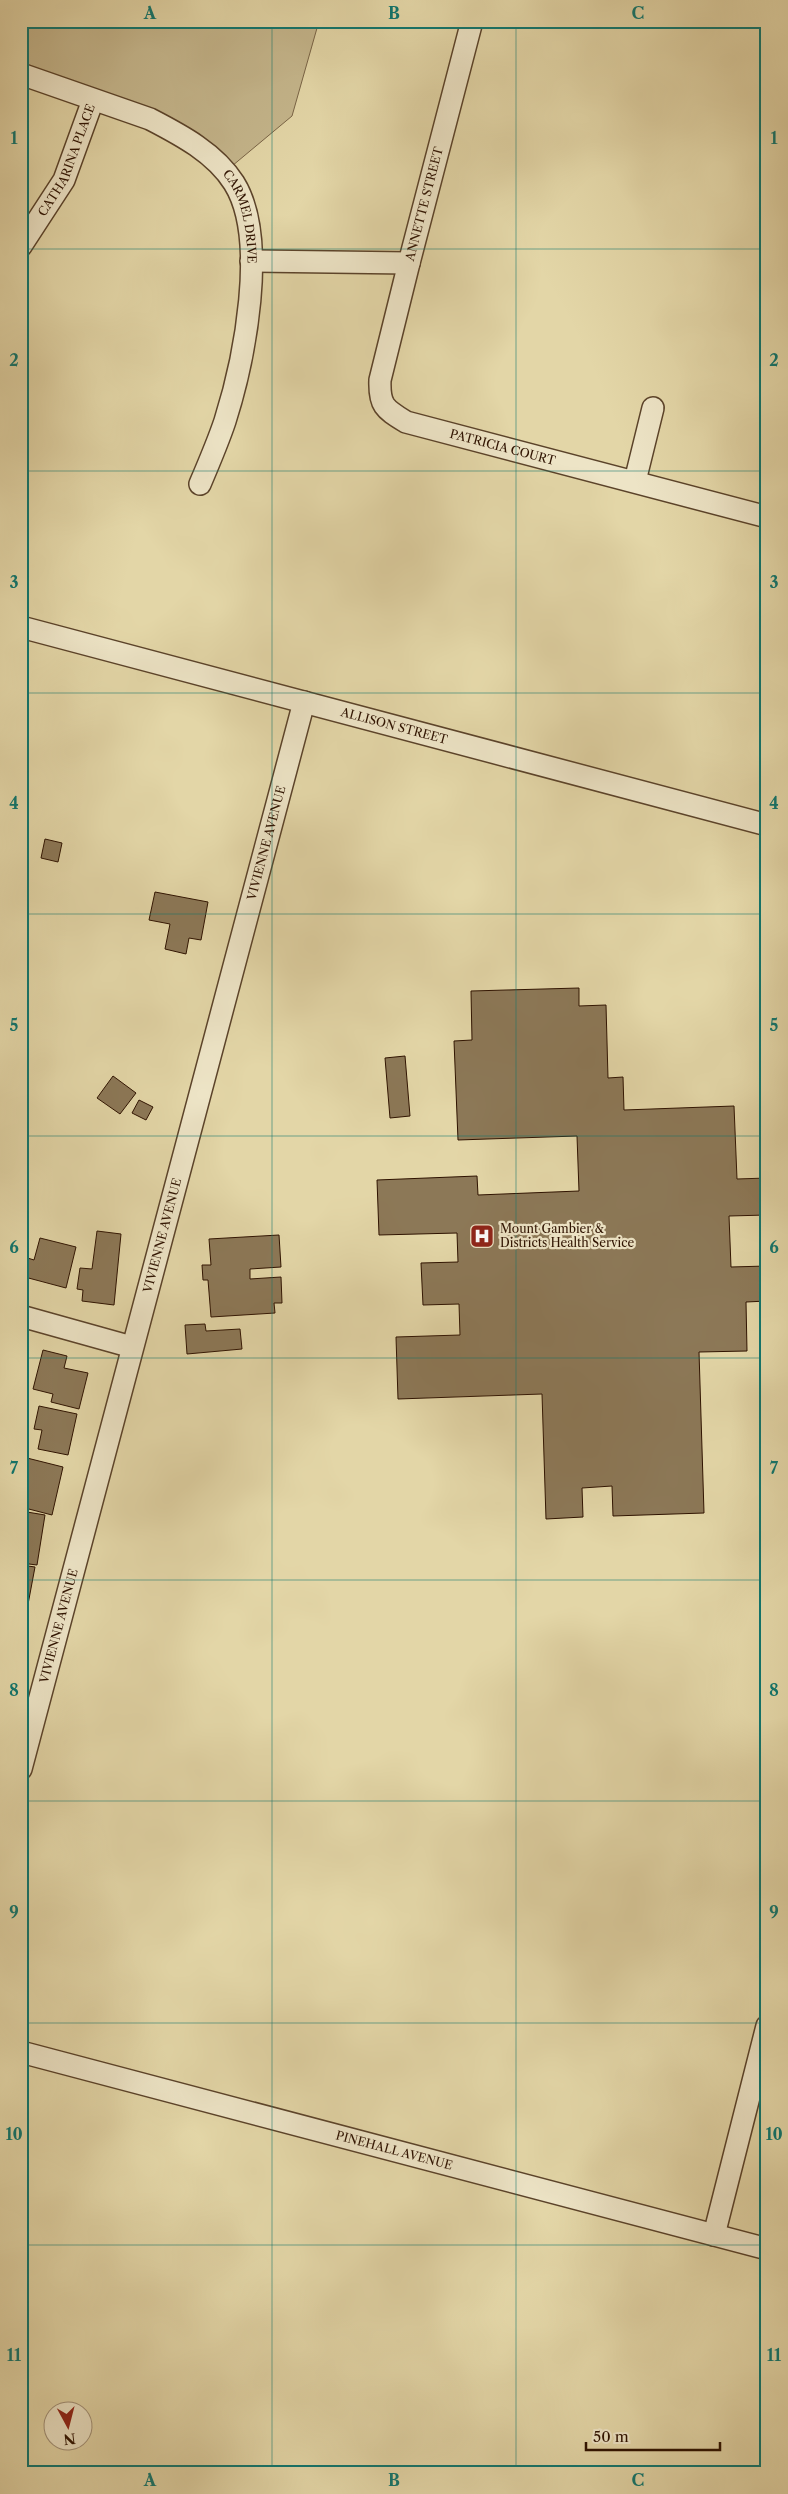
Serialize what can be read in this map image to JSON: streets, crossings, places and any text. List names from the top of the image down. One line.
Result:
{"streets":{"street":["CATHARINA PLACE","ANNETTE STREET","CARMEL DRIVE","PATRICIA COURT","ALLISON STREET","VIVIENNE AVENUE","PINEHALL AVENUE"]},"crossings":[["CATHARINA PLACE","CARMEL DRIVE"],["ANNETTE STREET","CARMEL DRIVE"],["ANNETTE STREET","PATRICIA COURT"],["ALLISON STREET","VIVIENNE AVENUE"]],"places":{"hospital":["Mount Gambier & Districts Health Service"]},"scale_bar":"50 m","north":"bottom","grid":{"columns":["A","B","C"],"rows":["1","2","3","4","5","6","7","8","9","10","11"]}}
